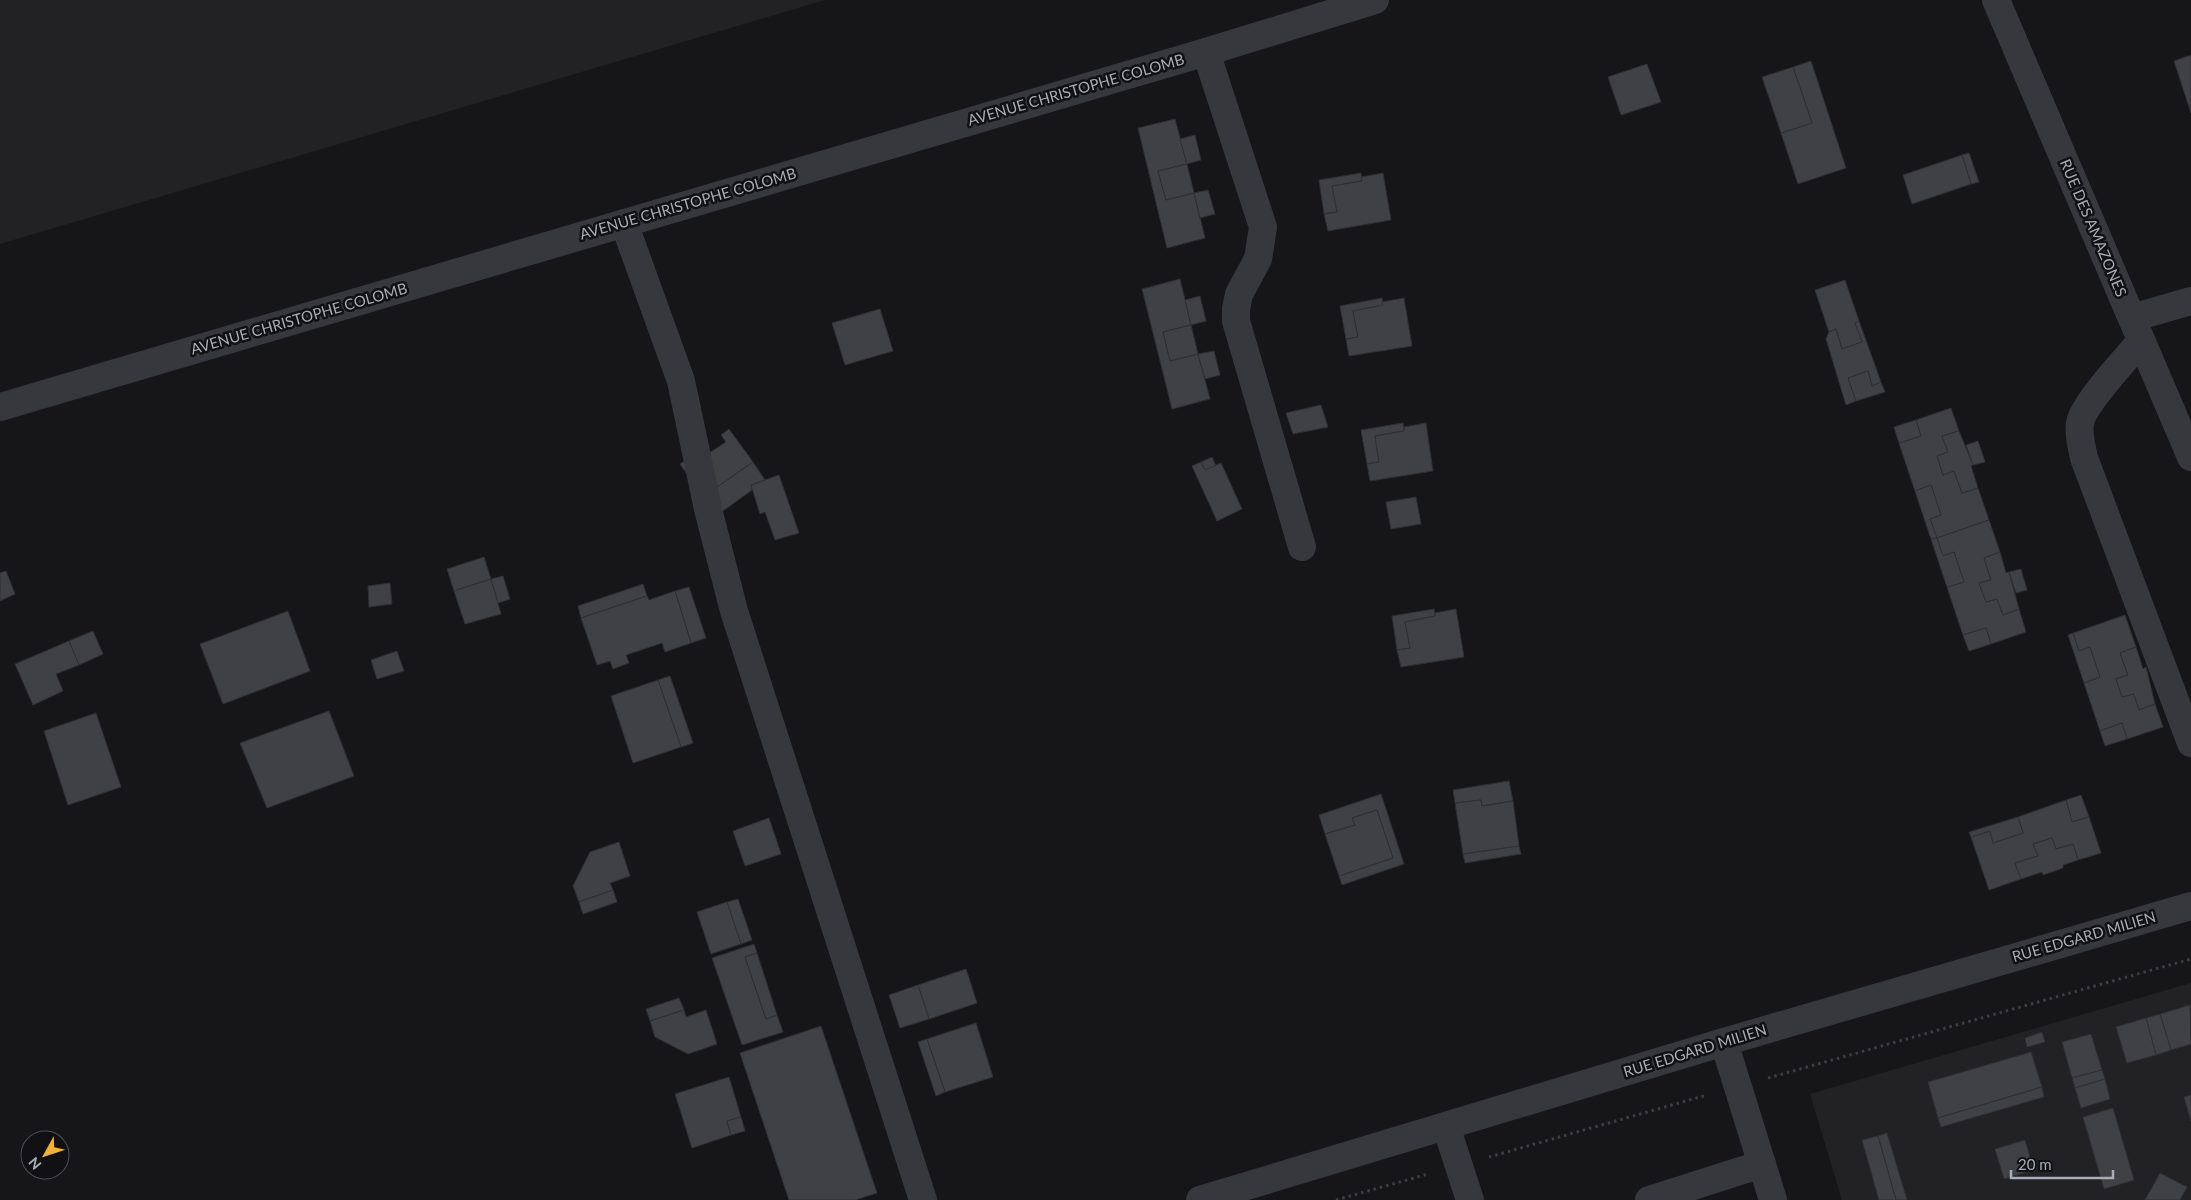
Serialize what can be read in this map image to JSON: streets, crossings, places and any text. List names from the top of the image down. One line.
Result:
{"streets":{"street":["AVENUE CHRISTOPHE COLOMB","RUE DES AMAZONES","RUE EDGARD MILIEN"]},"scale_bar":"20 m","north":"bottom left"}
